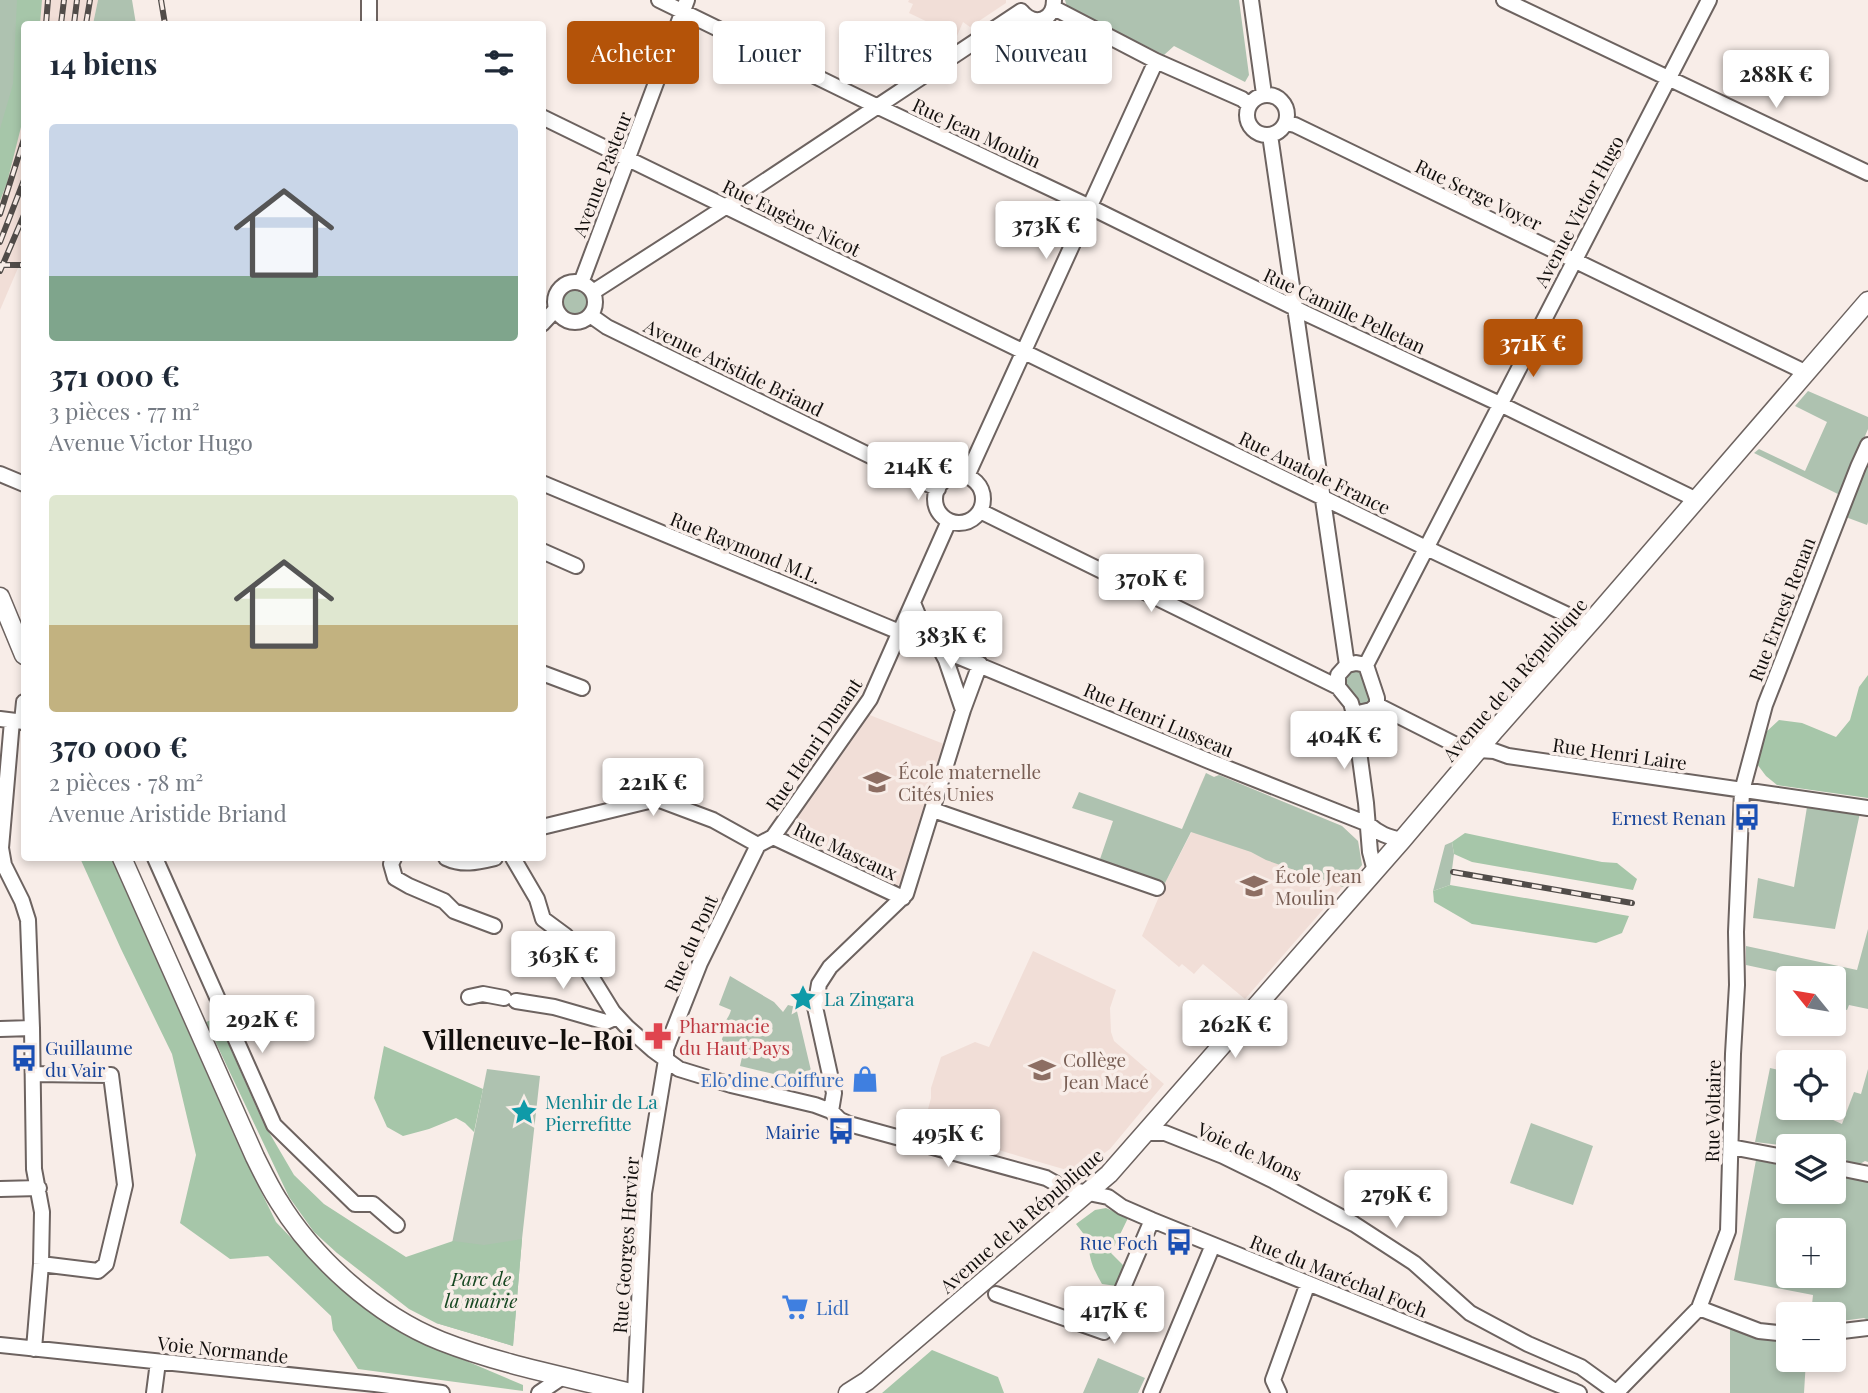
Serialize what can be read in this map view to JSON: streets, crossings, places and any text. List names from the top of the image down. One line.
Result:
{"streets":{"main road":["Avenue de la République"],"street":["Rue Jean Moulin","Avenue Pasteur","Rue Serge Voyer","Avenue Victor Hugo","Rue Eugène Nicot","Rue Camille Pelletan","Avenue Aristide Briand","Rue Anatole France","Rue Raymond M.L.","Rue Ernest Renan","Rue Henri Lusseau","Rue Henri Dunant","Rue Henri Laire","Rue Mascaux","Rue du Pont","Rue Voltaire","Voie de Mons","Rue Georges Hervier","Rue du Maréchal Foch","Voie Normande"]},"crossings":[["Rue Jean Moulin","Avenue Pasteur"],["Rue Jean Moulin","Rue Camille Pelletan"],["Avenue Pasteur","Rue Eugène Nicot"],["Avenue Pasteur","Avenue Aristide Briand"],["Rue Serge Voyer","Avenue Victor Hugo"],["Rue Serge Voyer","Avenue de la République"],["Avenue Victor Hugo","Rue Camille Pelletan"],["Avenue Victor Hugo","Rue Anatole France"],["Rue Eugène Nicot","Rue Anatole France"],["Rue Camille Pelletan","Avenue de la République"],["Avenue Aristide Briand","Rue Henri Dunant"],["Rue Anatole France","Avenue de la République"],["Rue Raymond M.L.","Rue Henri Lusseau"],["Rue Raymond M.L.","Rue Henri Dunant"],["Rue Ernest Renan","Rue Henri Laire"],["Rue Ernest Renan","Rue Voltaire"],["Avenue de la République","Rue Henri Lusseau"],["Avenue de la République","Rue Henri Laire"],["Avenue de la République","Voie de Mons"],["Avenue de la République","Rue du Maréchal Foch"],["Rue Henri Dunant","Rue Mascaux"],["Rue Henri Laire","Rue Voltaire"],["Rue du Pont","Rue Georges Hervier"],["Rue du Pont","Rue du Maréchal Foch"],["Rue Voltaire","Voie de Mons"],["Rue Georges Hervier","Rue du Maréchal Foch"]],"districts":["Villeneuve-le-Roi"],"parks":["Parc de la mairie"],"places":{"school or university":["École maternelle Cités Unies","École Jean Moulin","Collège Jean Macé"],"bus stop":["Ernest Renan","Guillaume du Vair","Mairie","Rue Foch"],"place":["La Zingara","Menhir de La Pierrefitte"],"pharmacy":["Pharmacie du Haut Pays"],"shop":["Elo’dine Coiffure"],"supermarket":["Lidl"]},"north":"top left","page":{"chip":["Acheter","Louer","Filtres","Nouveau"],"heading":"14 biens","price":["288K €","373K €","371K €","214K €","370K €","383K €","404K €","221K €","363K €","292K €","262K €","495K €","279K €","417K €"],"list":[{"name":"371 000 €","note":"3 pièces · 77 m² · Avenue Victor Hugo"},{"name":"370 000 €","note":"2 pièces · 78 m² · Avenue Aristide Briand"}],"map_buttons":["+","−"]}}
